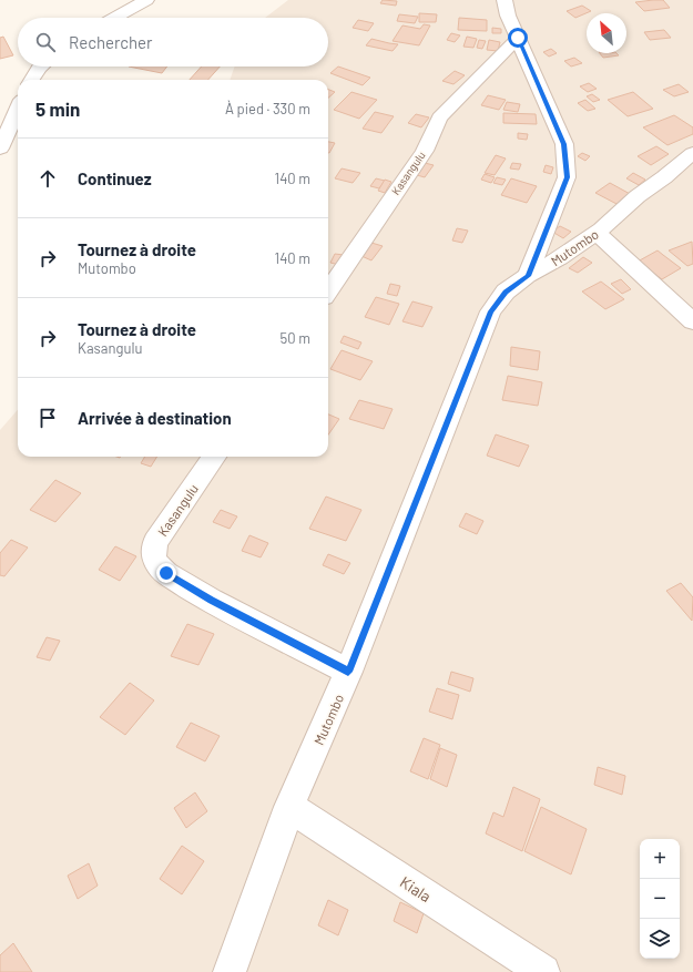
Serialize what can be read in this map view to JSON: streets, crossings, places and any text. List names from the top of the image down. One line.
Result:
{"streets":{"street":["Kasangulu","Mutombo","Kiala"]},"crossings":[["Kasangulu","Mutombo"],["Mutombo","Kiala"]],"north":"top left","page":{"search":"Rechercher","heading":["5 min","À pied · 330 m"],"list":[["Continuez","140 m"],["Tournez à droite","Mutombo","140 m"],["Tournez à droite","Kasangulu","50 m"],"Arrivée à destination"],"map_buttons":["+","−"]}}
